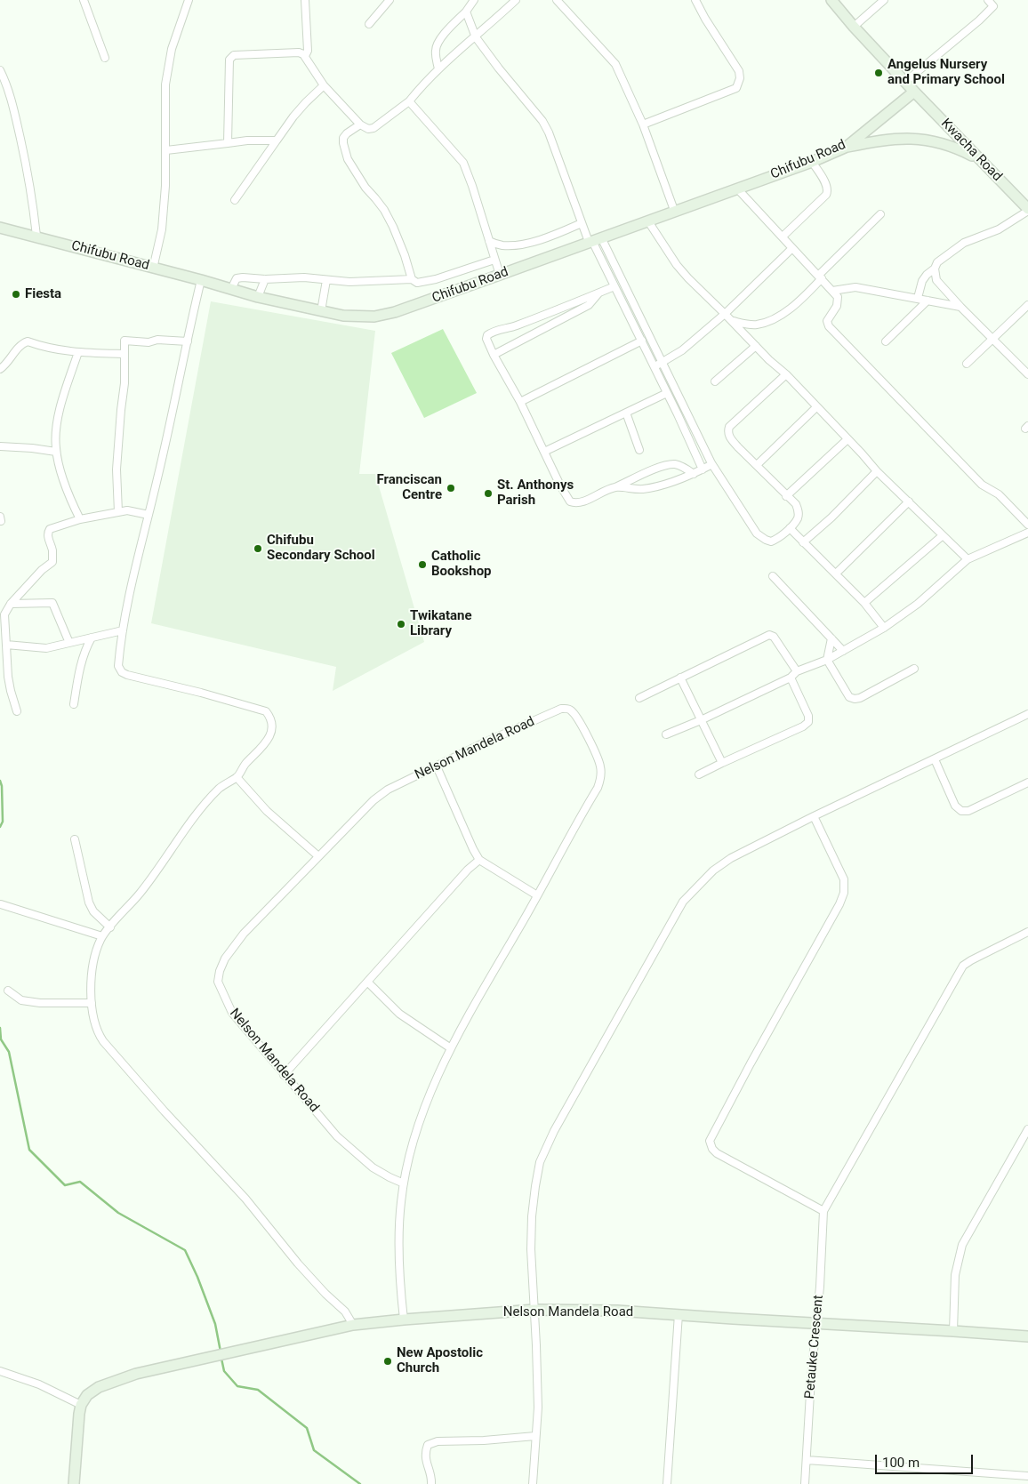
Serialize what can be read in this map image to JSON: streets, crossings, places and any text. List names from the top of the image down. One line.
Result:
{"streets":{"main road":["Kwacha Road","Chifubu Road","Nelson Mandela Road"],"street":["Petauke Crescent"]},"crossings":[["Kwacha Road","Chifubu Road"],["Nelson Mandela Road","Petauke Crescent"]],"places":["Angelus Nursery and Primary School","Fiesta","Franciscan Centre","St. Anthonys Parish","Chifubu Secondary School","Catholic Bookshop","Twikatane Library","New Apostolic Church"],"scale_bar":"100 m"}
